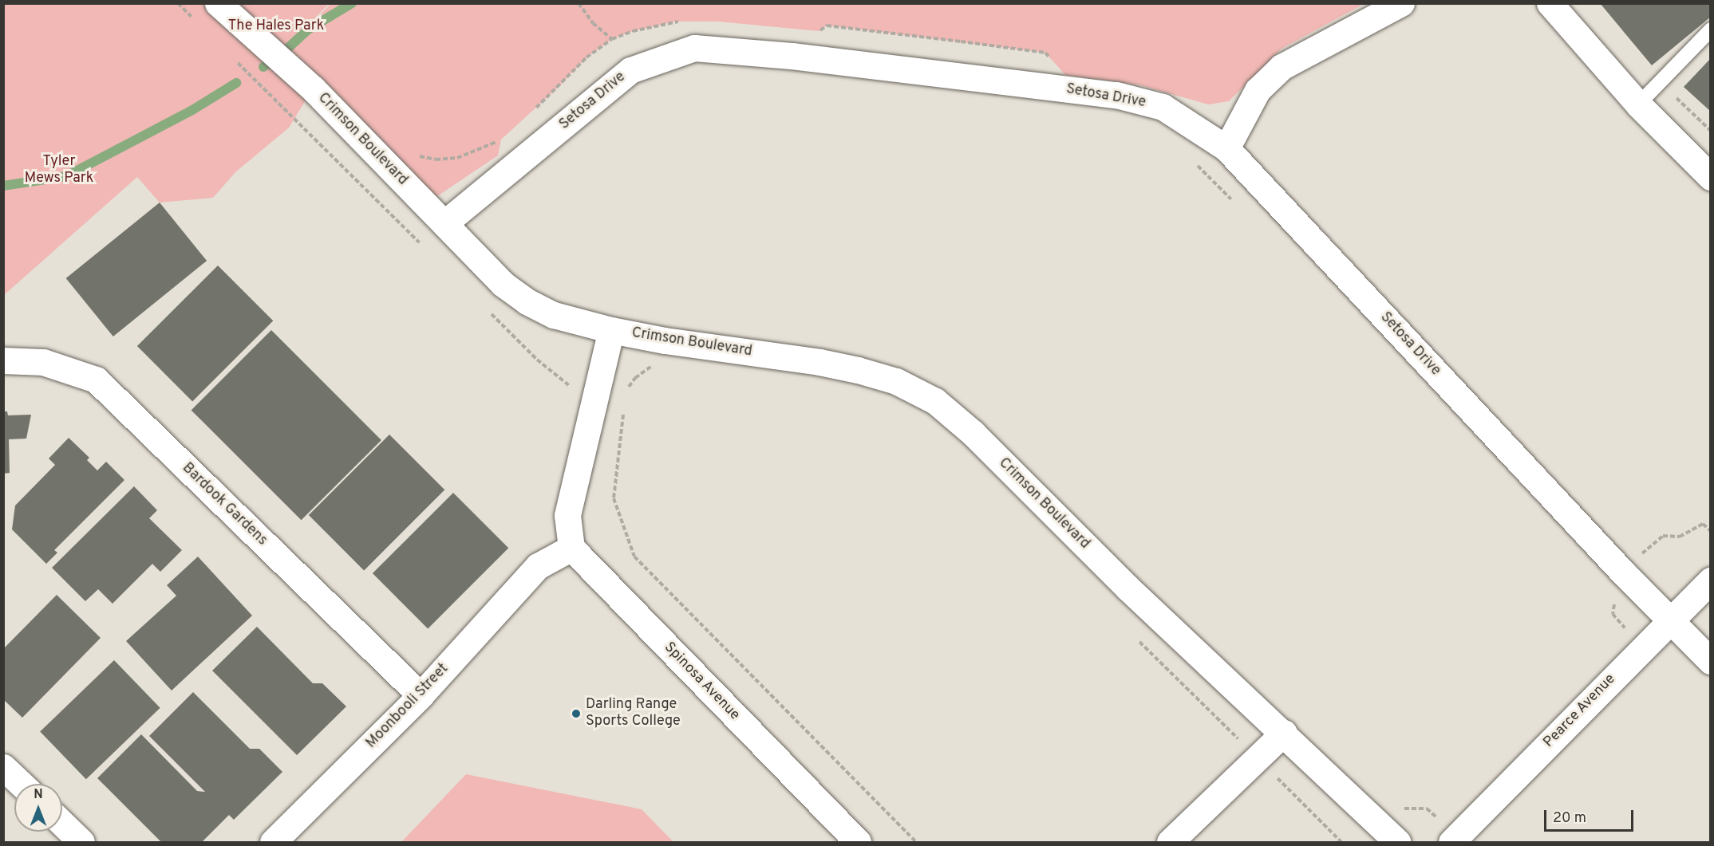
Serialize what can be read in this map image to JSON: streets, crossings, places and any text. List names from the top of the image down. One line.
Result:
{"streets":{"street":["Setosa Drive","Crimson Boulevard","Bardook Gardens","Spinosa Avenue","Moonbooli Street","Pearce Avenue"]},"crossings":[["Setosa Drive","Crimson Boulevard"],["Setosa Drive","Pearce Avenue"],["Bardook Gardens","Moonbooli Street"],["Spinosa Avenue","Moonbooli Street"]],"parks":["The Hales Park","Tyler Mews Park"],"places":["Darling Range Sports College"],"scale_bar":"20 m","north":"top"}
